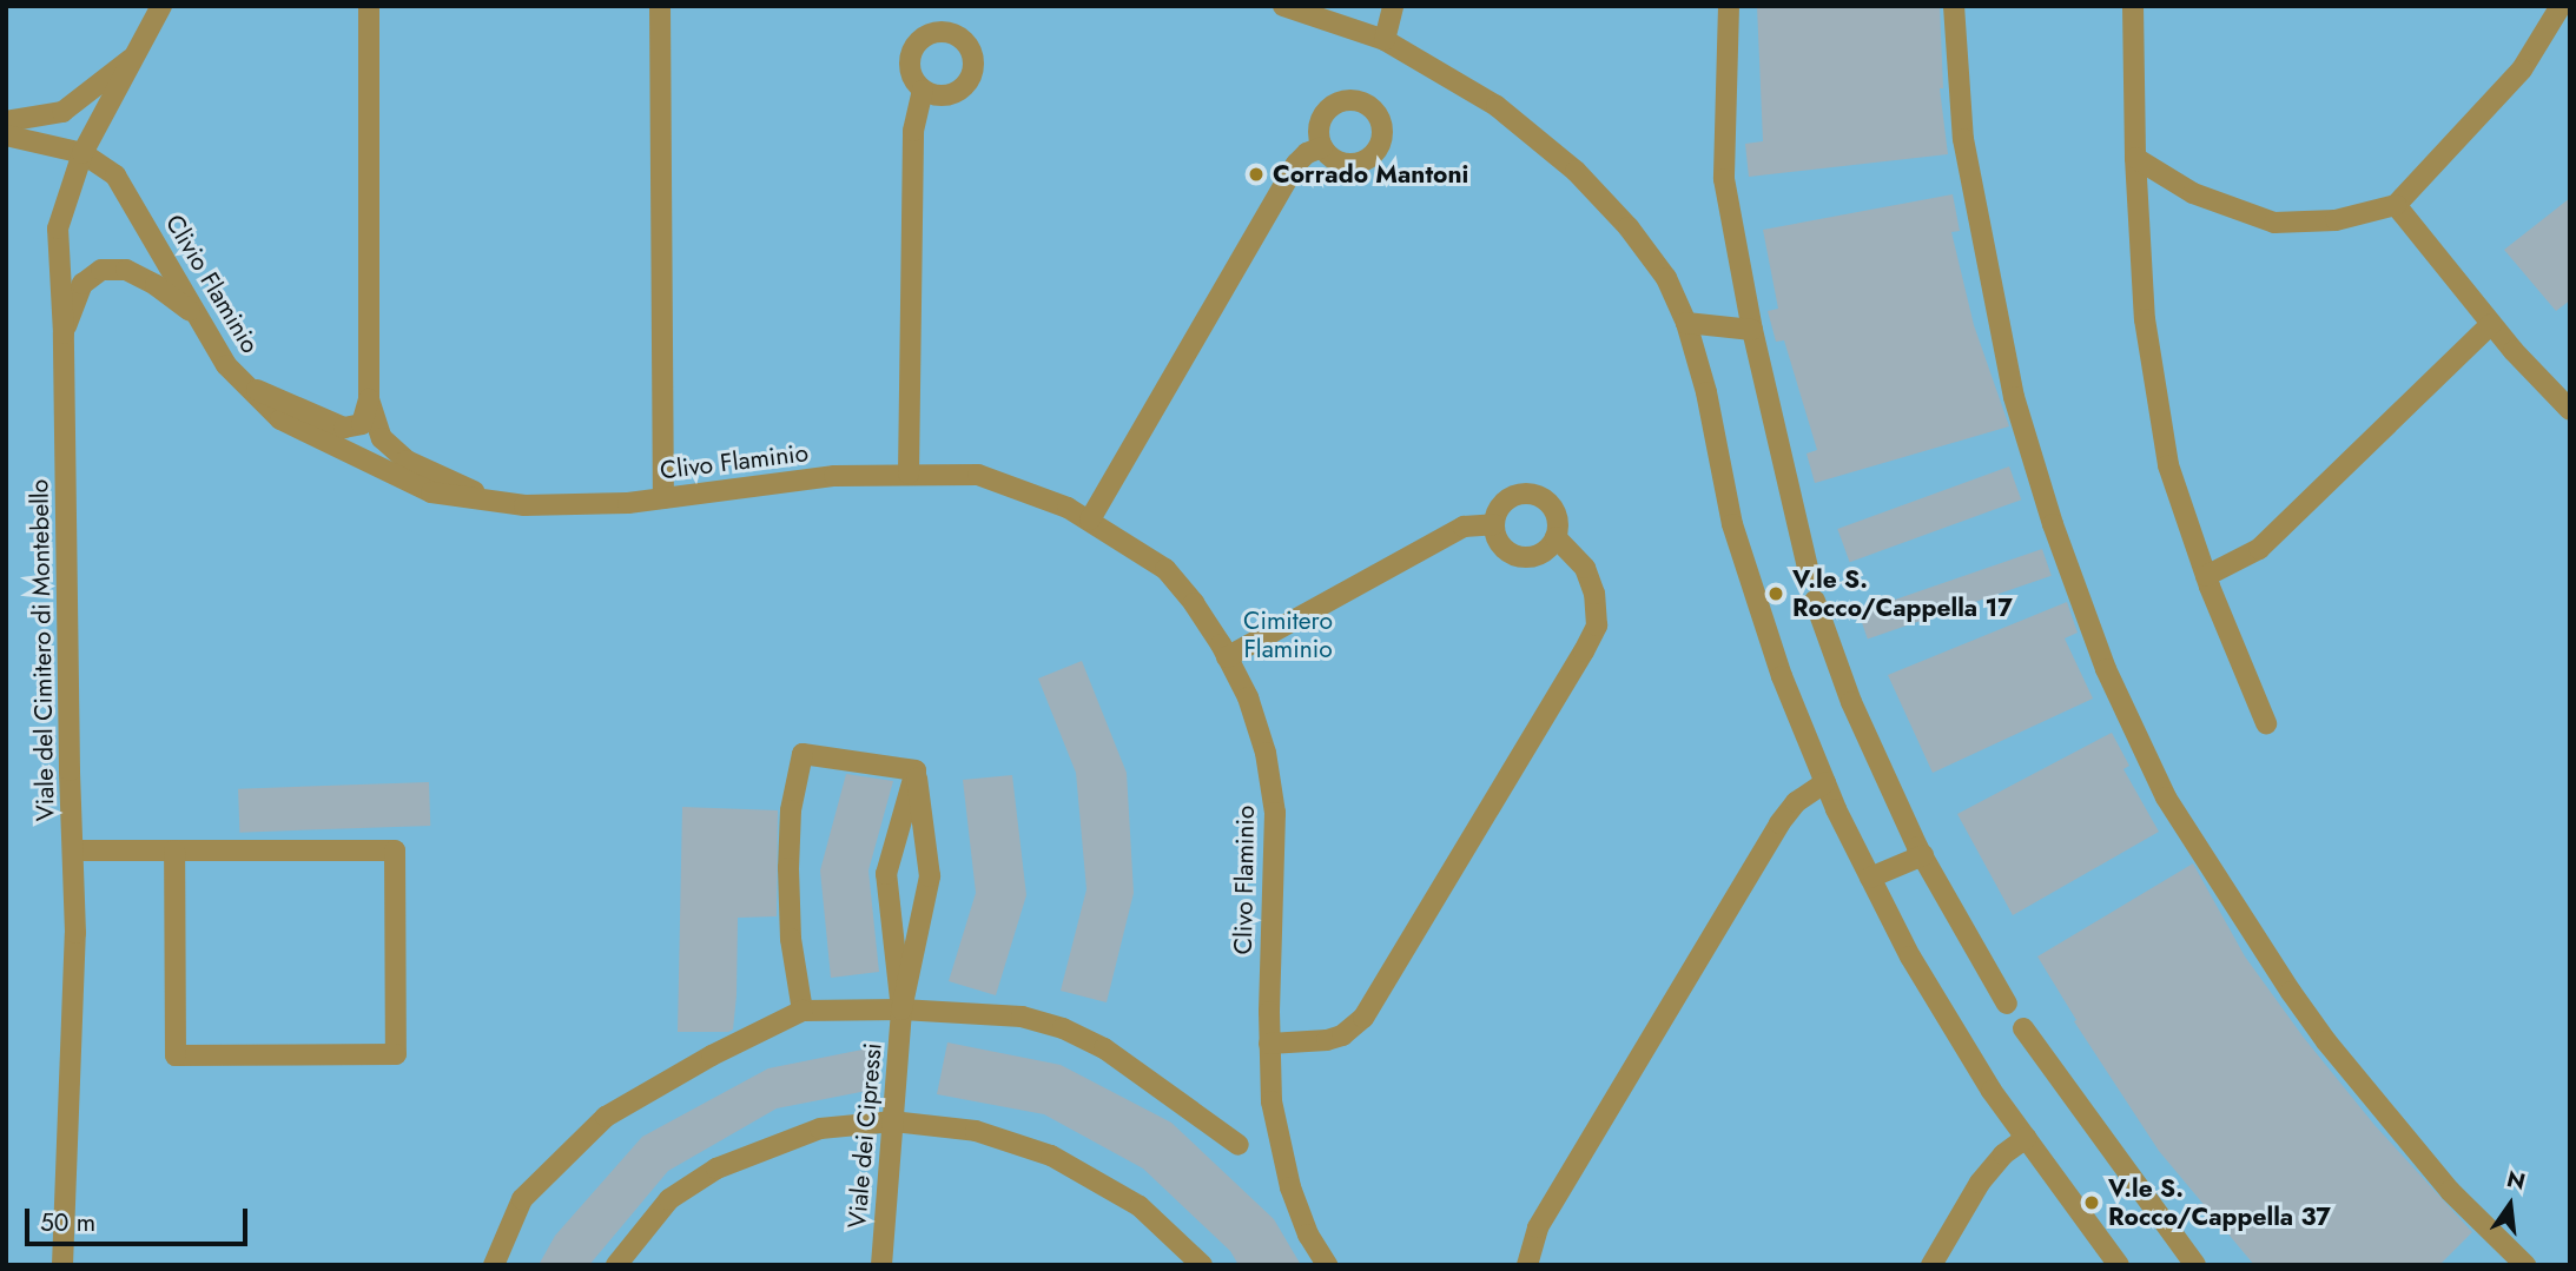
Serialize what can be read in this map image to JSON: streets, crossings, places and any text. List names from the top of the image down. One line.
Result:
{"streets":{"lane":["Clivio Flaminio","Clivo Flaminio","Viale del Cimitero di Montebello","Viale dei Cipressi"]},"crossings":[["Clivio Flaminio","Clivo Flaminio"],["Clivio Flaminio","Viale del Cimitero di Montebello"]],"parks":["Cimitero Flaminio"],"places":["Corrado Mantoni","V.le S. Rocco/Cappella 17","V.le S. Rocco/Cappella 37"],"scale_bar":"50 m","north":"top"}
